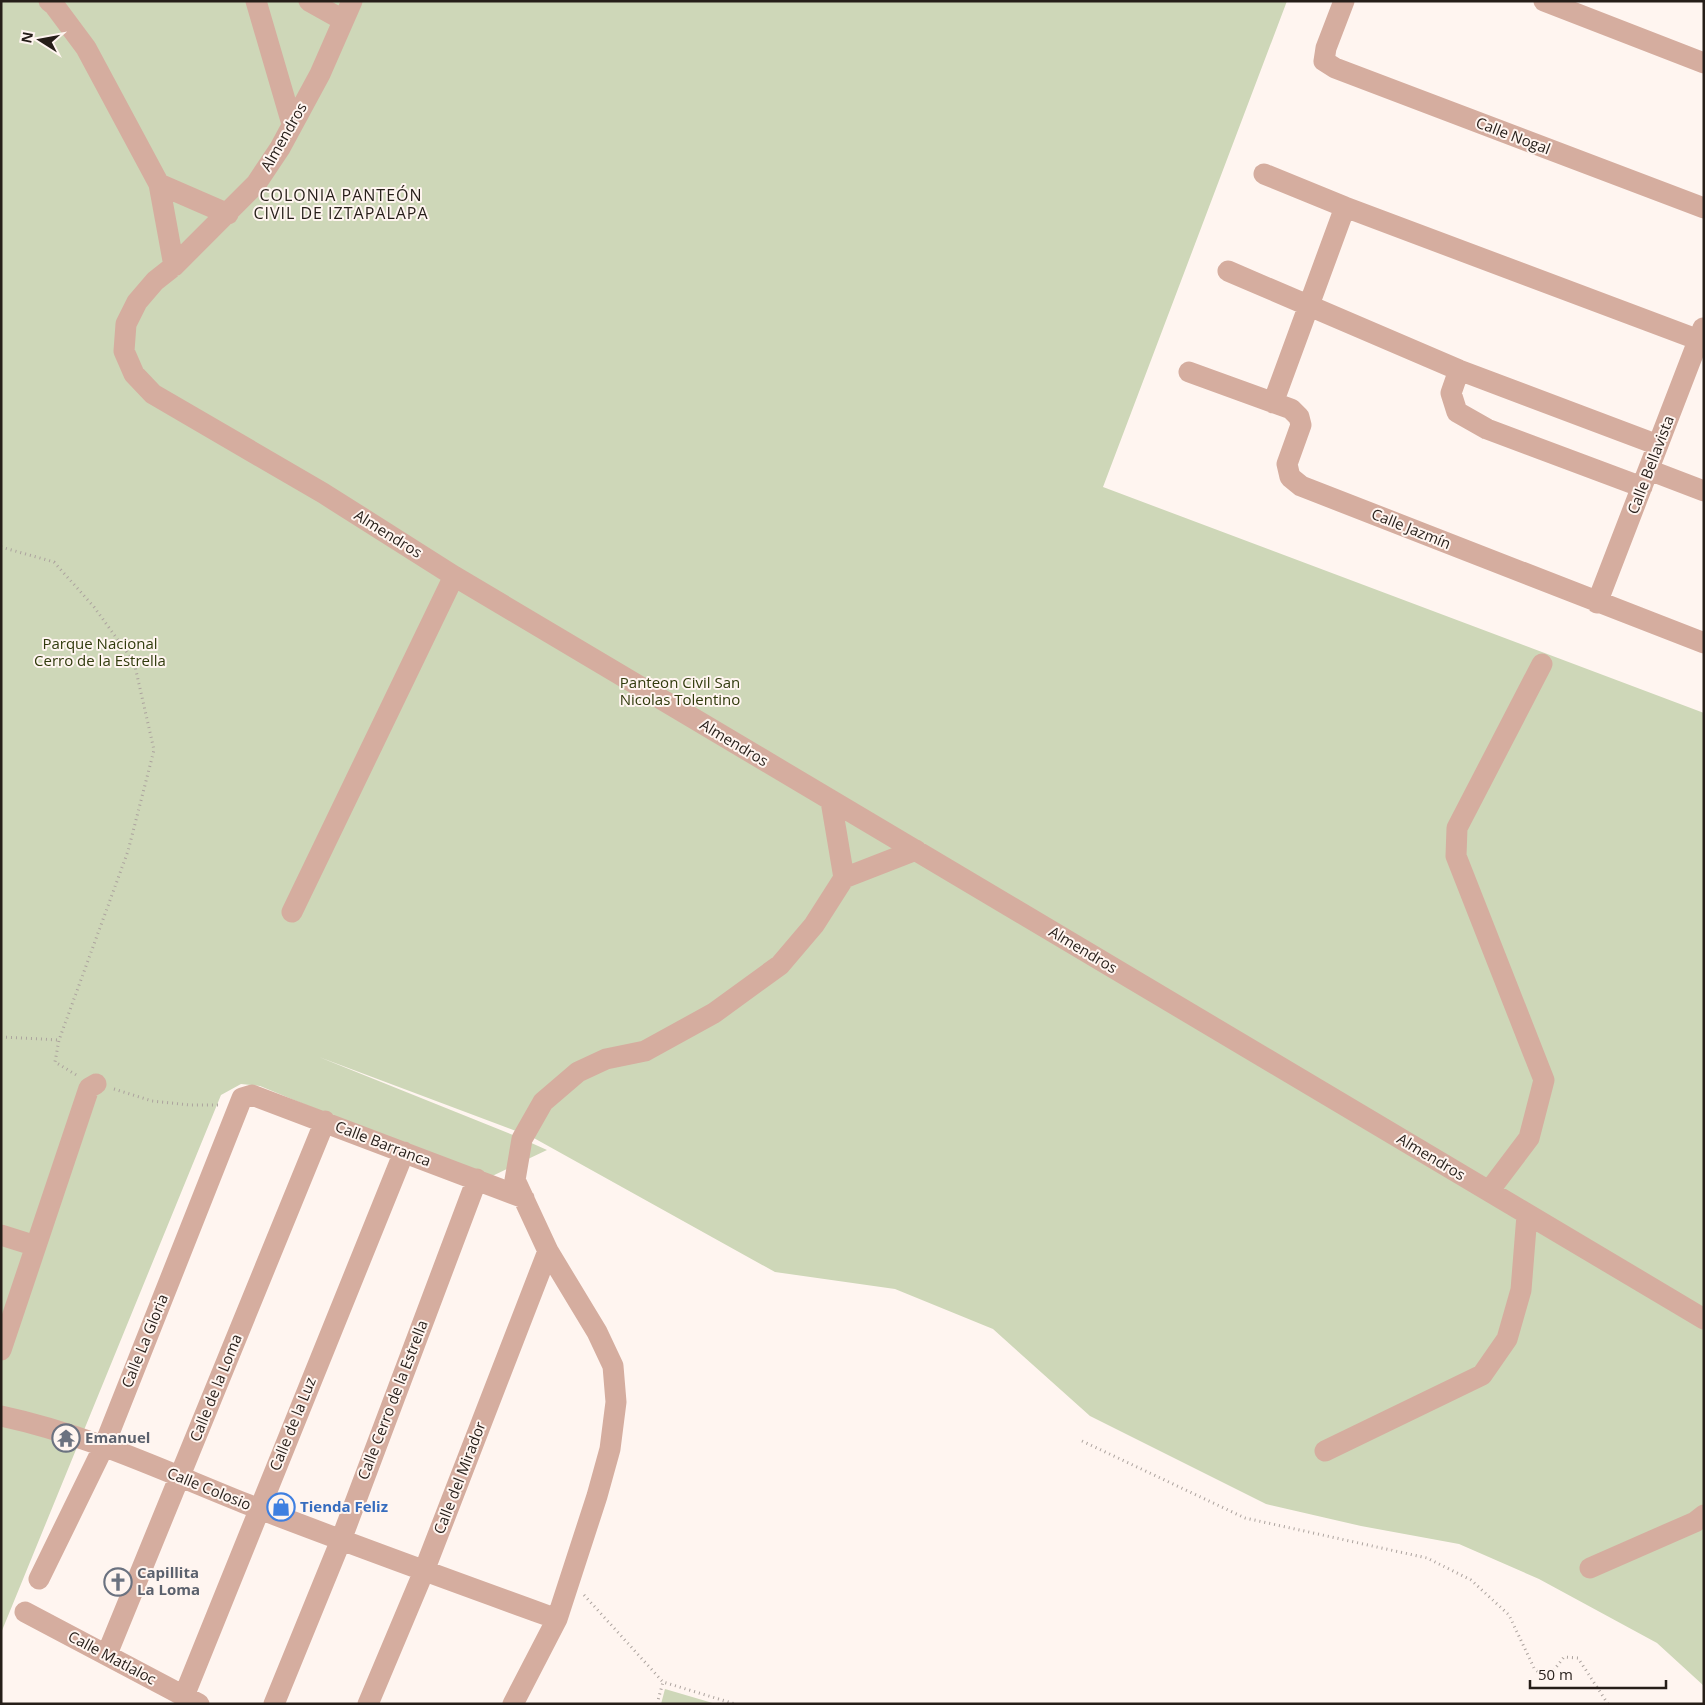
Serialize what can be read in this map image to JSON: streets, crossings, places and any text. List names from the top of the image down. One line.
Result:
{"streets":{"street":["Calle Nogal","Almendros","Calle Bellavista","Calle Jazmín","Calle Barranca","Calle La Gloria","Calle de la Loma","Calle Cerro de la Estrella","Calle de la Luz","Calle del Mirador","Calle Colosio","Calle Matlaloc"]},"crossings":[["Calle Bellavista","Calle Jazmín"],["Calle Barranca","Calle La Gloria"],["Calle Barranca","Calle de la Loma"],["Calle Barranca","Calle Cerro de la Estrella"],["Calle Barranca","Calle de la Luz"],["Calle La Gloria","Calle Colosio"],["Calle de la Loma","Calle Colosio"],["Calle de la Loma","Calle Matlaloc"],["Calle Cerro de la Estrella","Calle Colosio"],["Calle de la Luz","Calle Colosio"],["Calle de la Luz","Calle Matlaloc"],["Calle del Mirador","Calle Colosio"]],"districts":["COLONIA PANTEÓN CIVIL DE IZTAPALAPA"],"parks":["Parque Nacional Cerro de la Estrella","Panteon Civil San Nicolas Tolentino"],"places":{"temple":["Emanuel"],"shop":["Tienda Feliz"],"church":["Capillita La Loma"]},"scale_bar":"50 m","north":"left"}
